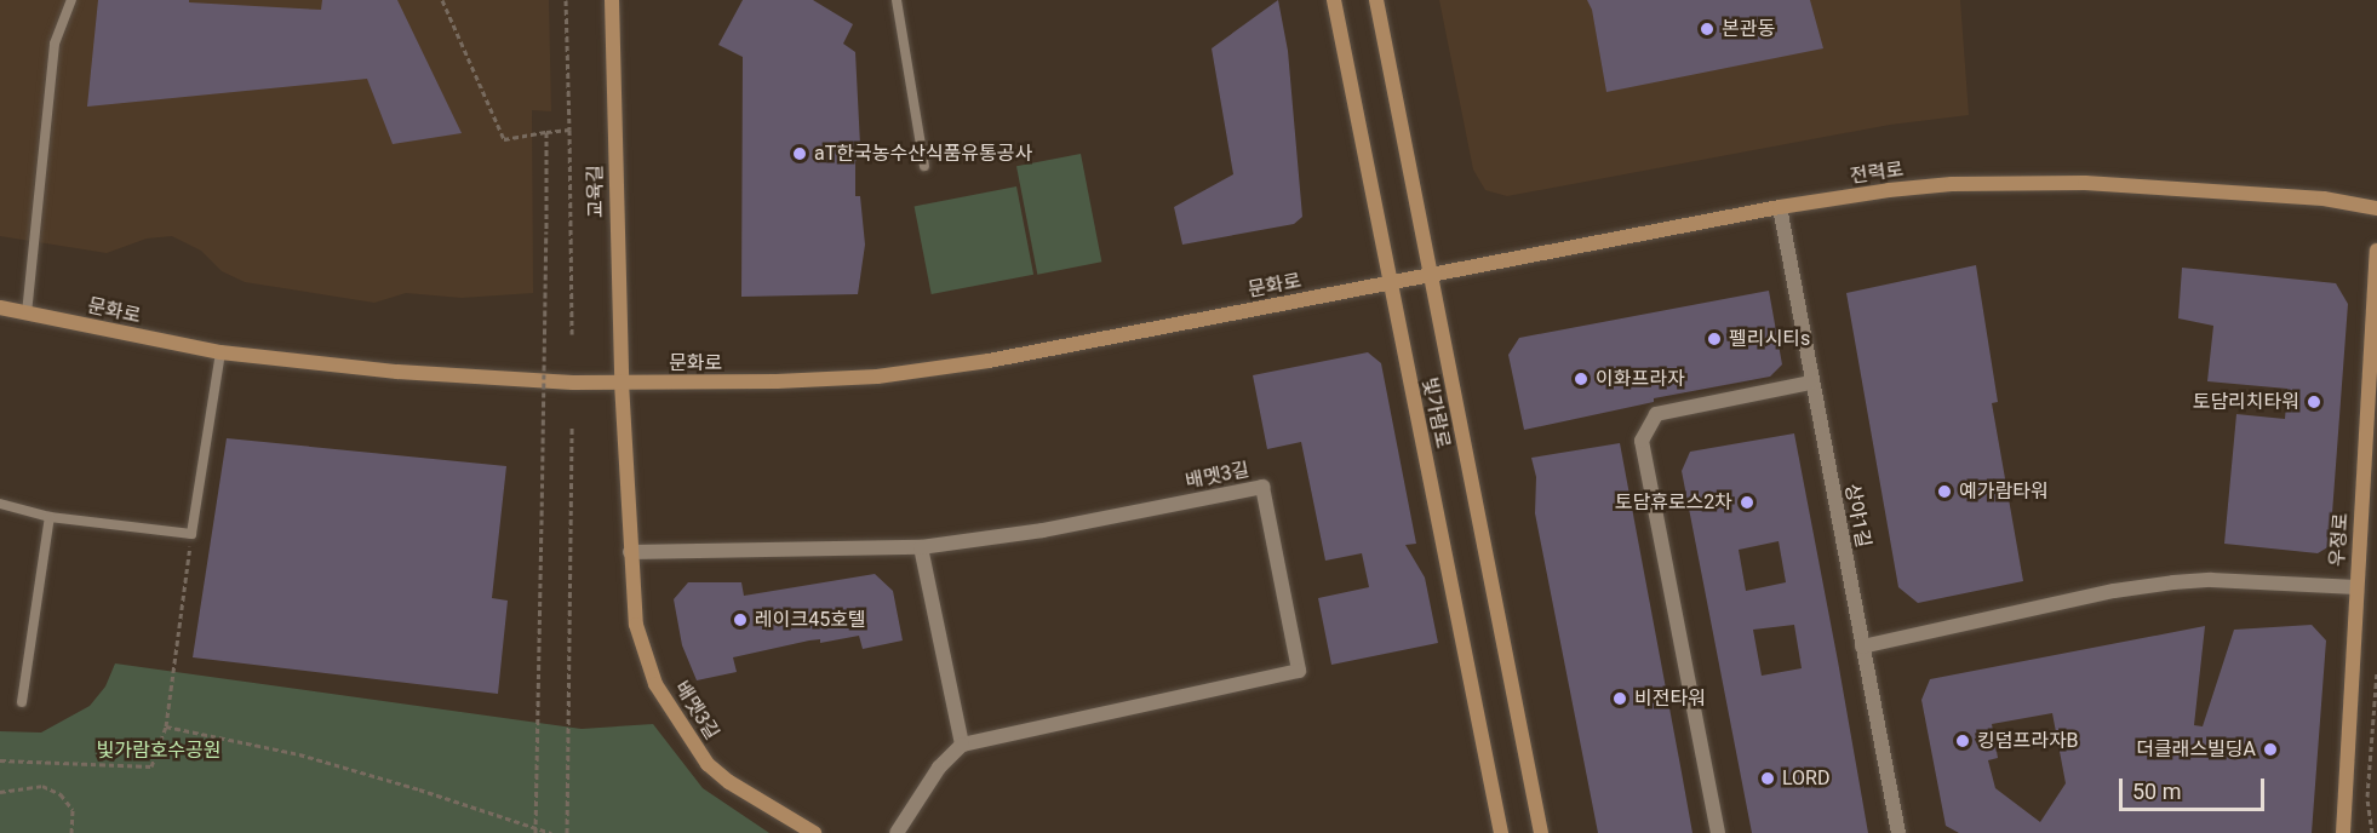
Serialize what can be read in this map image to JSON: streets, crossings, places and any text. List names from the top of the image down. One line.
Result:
{"streets":{"street":["전력로","교육길","문화로","빛가람로","배멧3길","상야1길","우정로"]},"crossings":[["전력로","문화로"],["전력로","빛가람로"],["전력로","상야1길"],["교육길","문화로"],["교육길","배멧3길"],["문화로","빛가람로"],["문화로","배멧3길"]],"parks":["빛가람호수공원"],"places":["본관동","aT한국농수산식품유통공사","펠리시티s","이화프라자","토담리치타워","예가람타워","토담휴로스2차","레이크45호텔","비전타워","킹덤프라자B","더클래스빌딩A","LORD"],"scale_bar":"50 m"}
